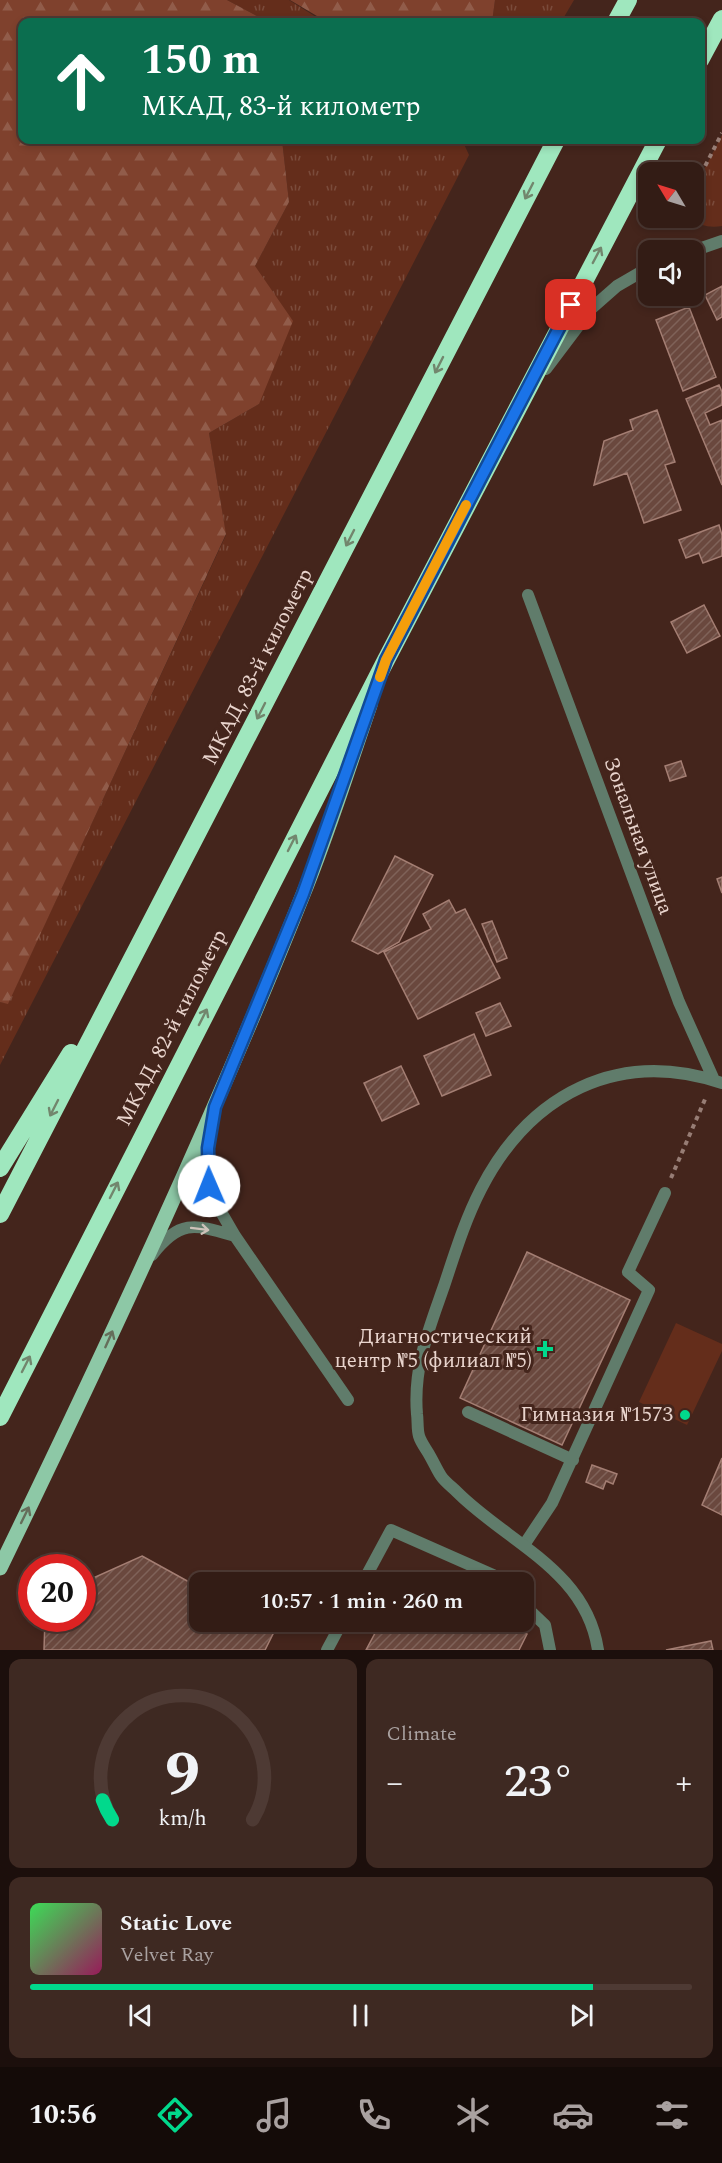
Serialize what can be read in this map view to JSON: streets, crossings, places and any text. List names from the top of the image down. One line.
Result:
{"streets":{"highway":["МКАД, 83-й километр","МКАД, 82-й километр"],"street":["Зональная улица"]},"places":{"health":["Диагностический центр №5 (филиал №5)"],"other":["Гимназия №1573"]},"north":"top left","page":{"turn":["150 m","МКАД, 83-й километр"],"limit":"20","trip":"10:57 · 1 min · 260 m","tile":"Climate","heat":["−","23°","+"],"song":["Static Love","Velvet Ray"],"tabs":"10:56","gauge":["9","km/h"]}}
